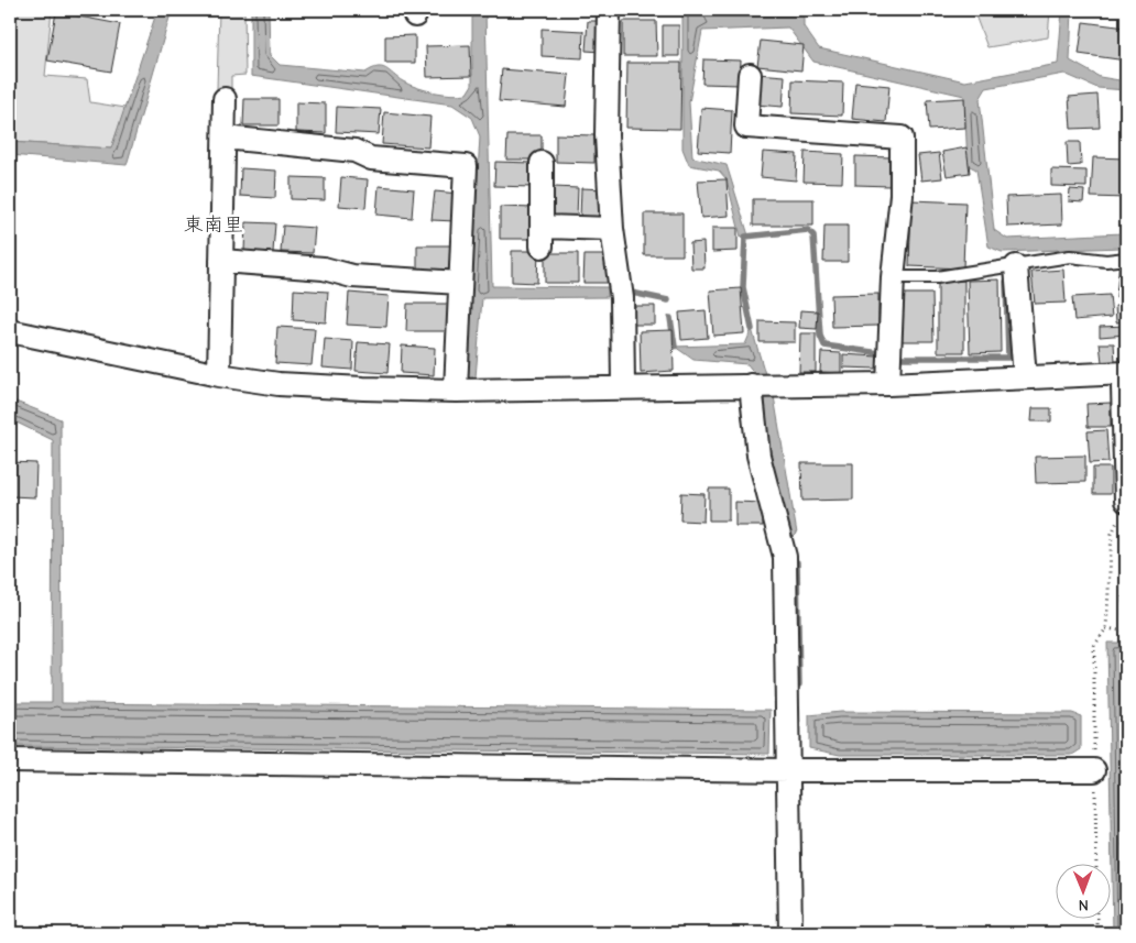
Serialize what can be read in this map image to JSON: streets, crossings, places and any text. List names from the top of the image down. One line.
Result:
{"districts":["東南里"],"north":"bottom"}
